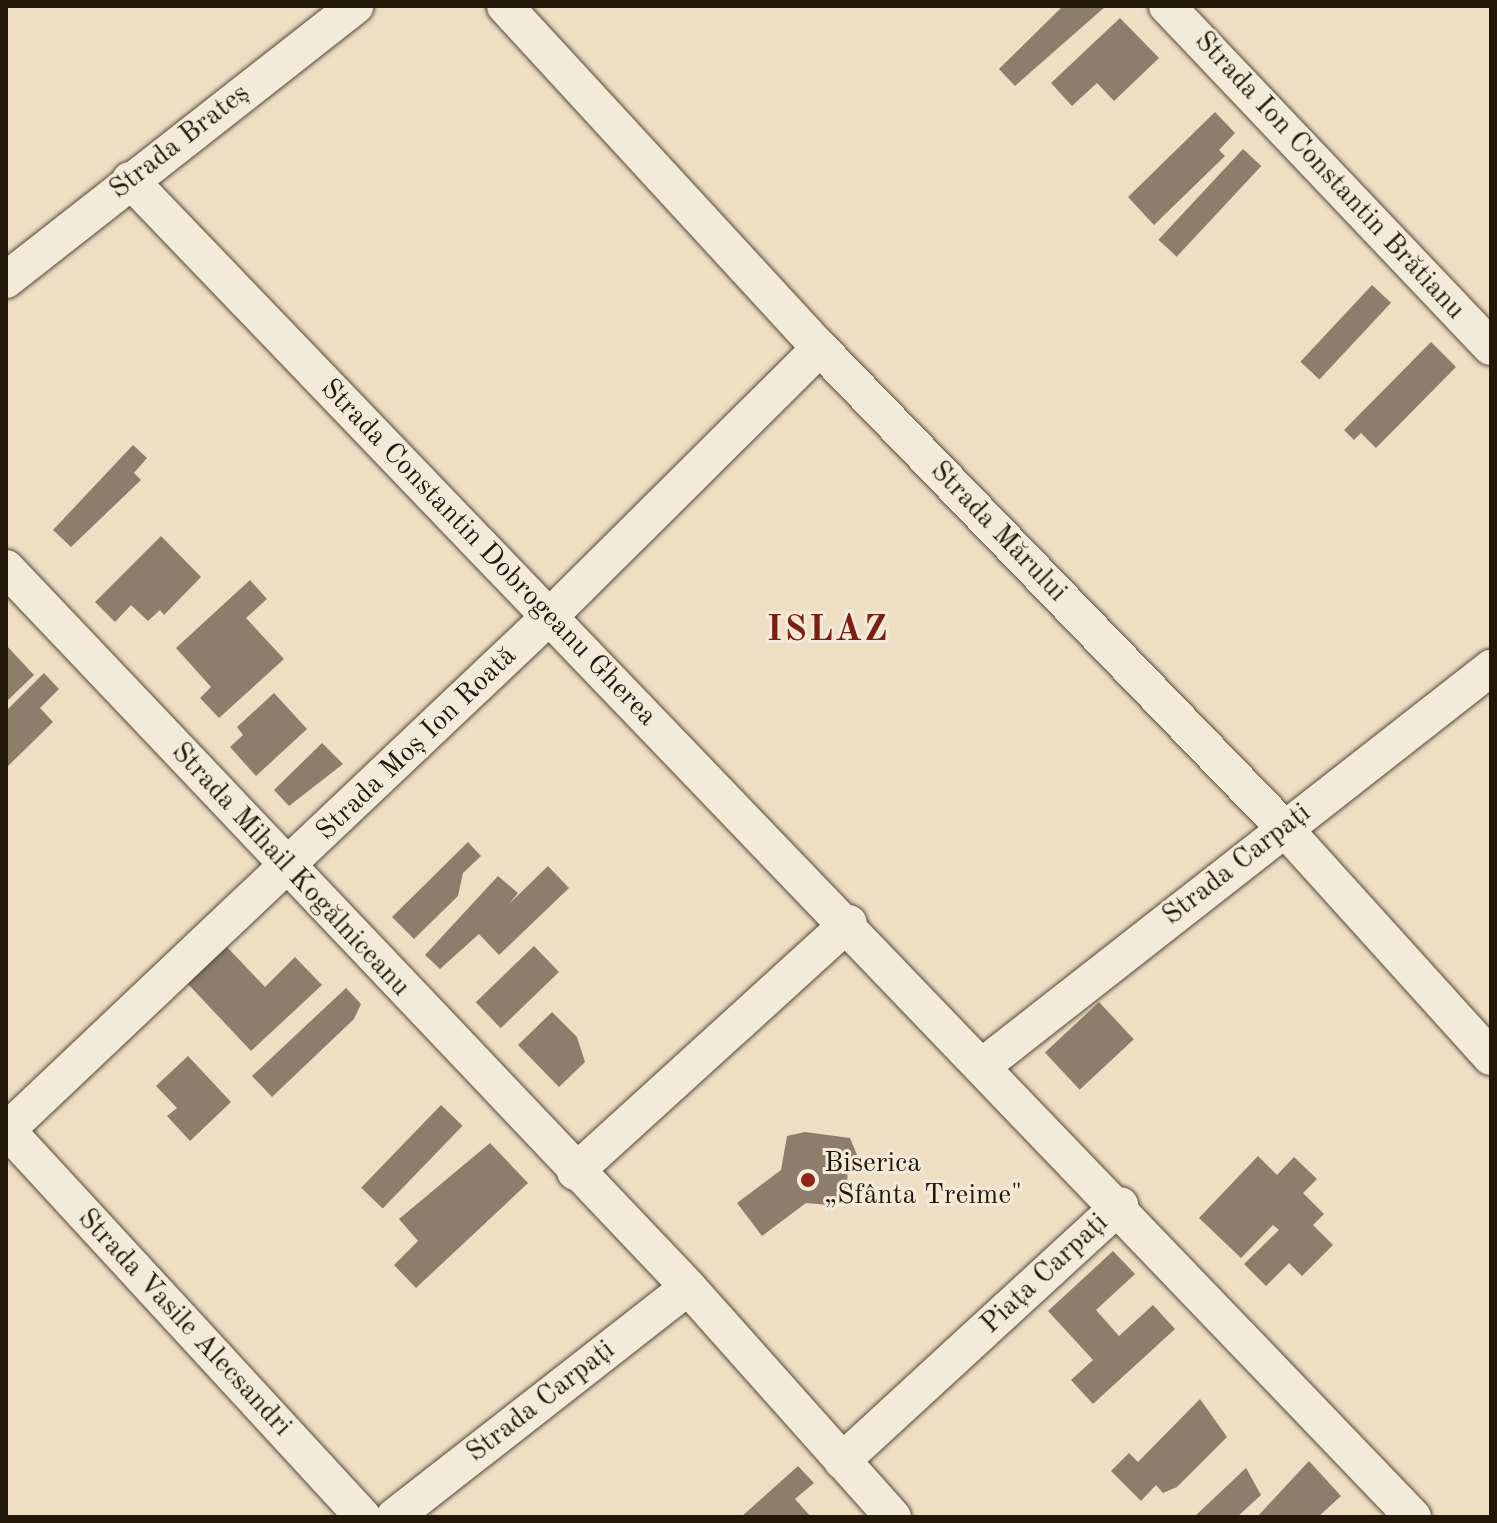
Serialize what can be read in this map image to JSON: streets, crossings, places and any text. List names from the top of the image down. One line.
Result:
{"streets":{"street":["Strada Brateș","Strada Ion Constantin Brătianu","Strada Mărului","Strada Constantin Dobrogeanu Gherea","Strada Moș Ion Roată","Strada Carpați","Strada Mihail Kogălniceanu","Piața Carpați","Strada Vasile Alecsandri"]},"crossings":[["Strada Brateș","Strada Constantin Dobrogeanu Gherea"],["Strada Mărului","Strada Moș Ion Roată"],["Strada Mărului","Strada Carpați"],["Strada Constantin Dobrogeanu Gherea","Strada Moș Ion Roată"],["Strada Constantin Dobrogeanu Gherea","Piața Carpați"],["Strada Moș Ion Roată","Strada Mihail Kogălniceanu"],["Strada Moș Ion Roată","Strada Vasile Alecsandri"],["Strada Carpați","Piața Carpați"]],"districts":["ISLAZ"],"places":["Biserica „Sfânta Treime\""]}
